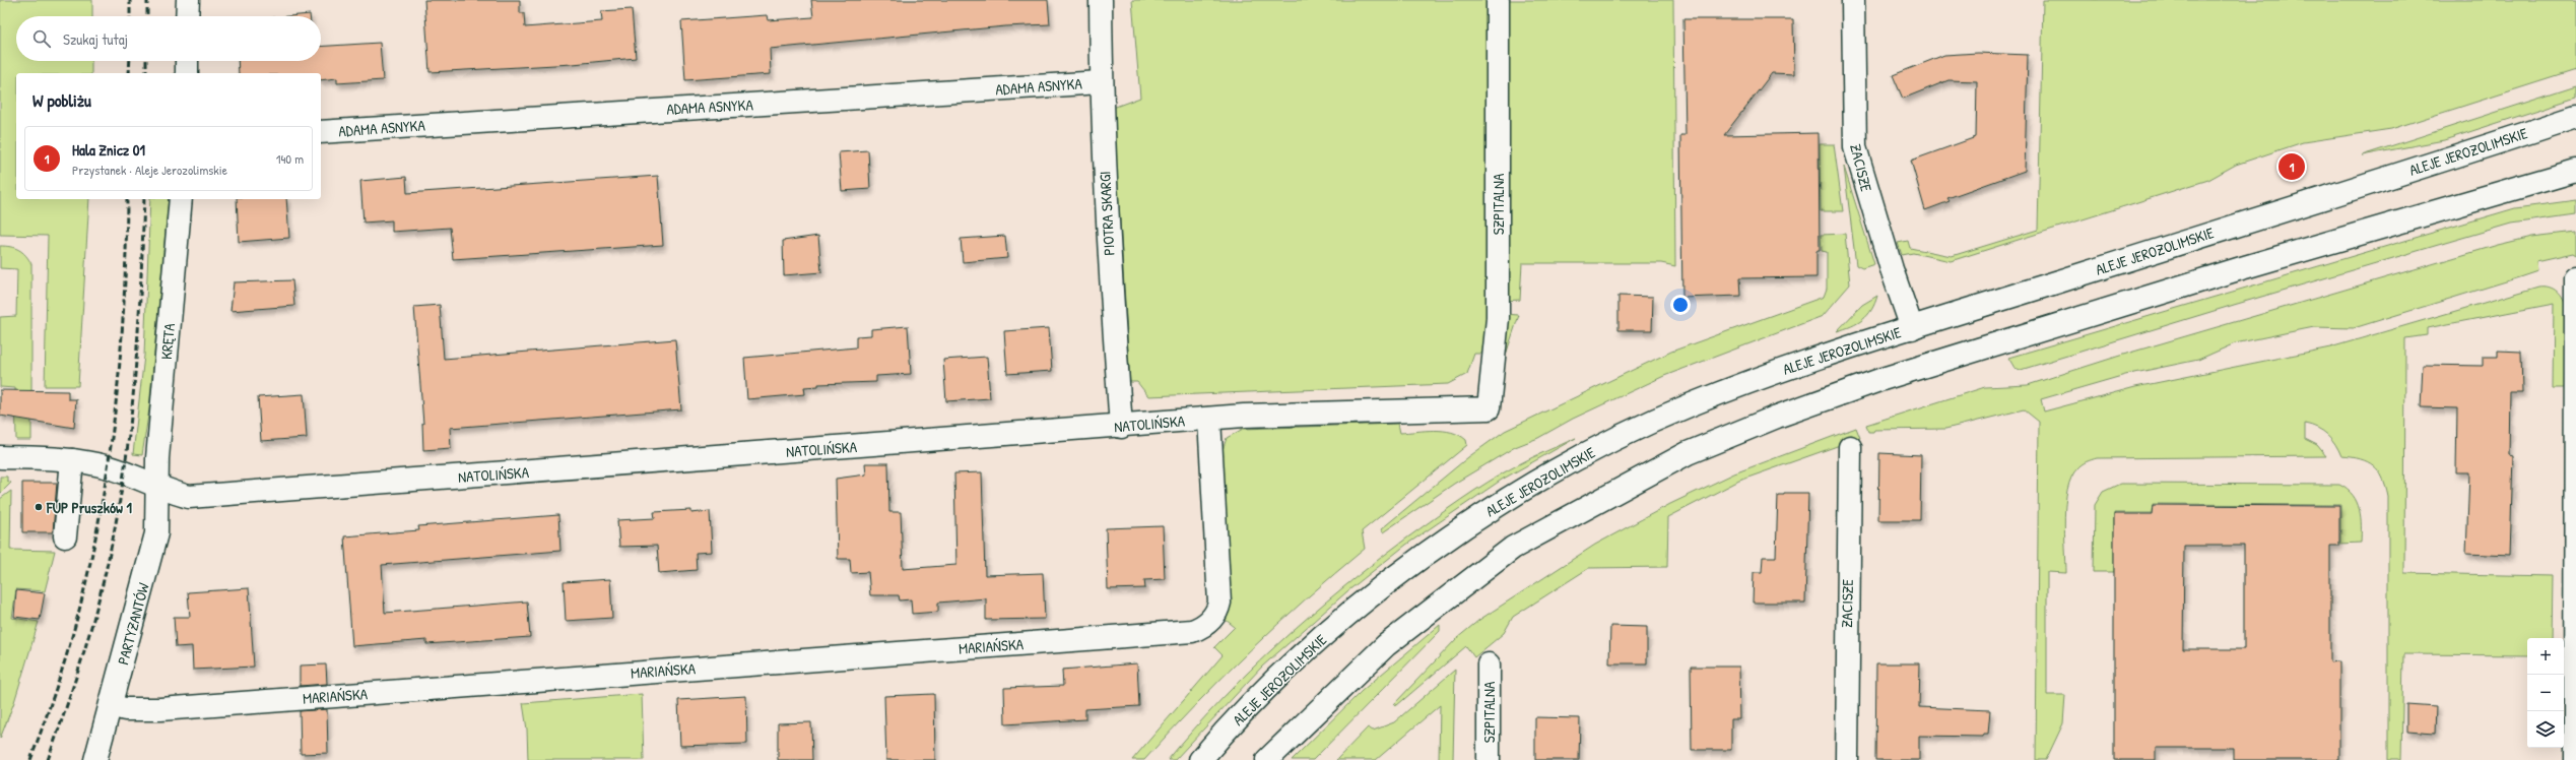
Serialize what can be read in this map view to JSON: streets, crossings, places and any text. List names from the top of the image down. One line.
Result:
{"streets":{"street":["ADAMA ASNYKA","ALEJE JEROZOLIMSKIE","ZACISZE","SZPITALNA","PIOTRA SKARGI","KRĘTA","NATOLIŃSKA","PARTYZANTÓW","MARIAŃSKA"]},"crossings":[["ADAMA ASNYKA","PIOTRA SKARGI"],["ALEJE JEROZOLIMSKIE","ZACISZE"],["SZPITALNA","NATOLIŃSKA"],["PIOTRA SKARGI","NATOLIŃSKA"],["KRĘTA","NATOLIŃSKA"],["KRĘTA","PARTYZANTÓW"],["NATOLIŃSKA","PARTYZANTÓW"],["NATOLIŃSKA","MARIAŃSKA"],["PARTYZANTÓW","MARIAŃSKA"]],"places":["FUP Pruszków 1"],"page":{"search":"Szukaj tutaj","heading":"W pobliżu","list":[{"mark":"1","name":"Hala Znicz 01","note":"Przystanek · Aleje Jerozolimskie","value":"140 m"}],"pins":"1","map_buttons":["+","−"]}}
